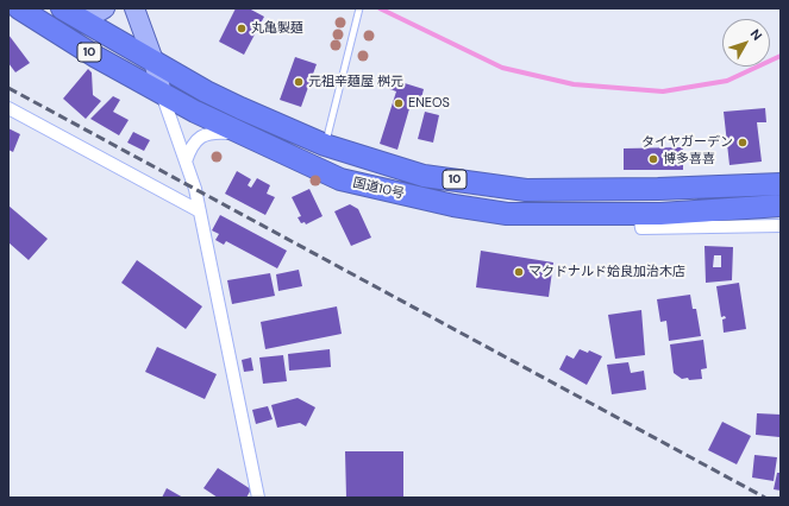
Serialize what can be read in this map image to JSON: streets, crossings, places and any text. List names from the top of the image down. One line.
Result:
{"streets":{"highway":["10","国道10号"]},"places":["丸亀製麺","元祖辛麺屋 桝元","ENEOS","タイヤガーデン","博多喜喜","マクドナルド姶良加治木店"],"north":"top right"}
